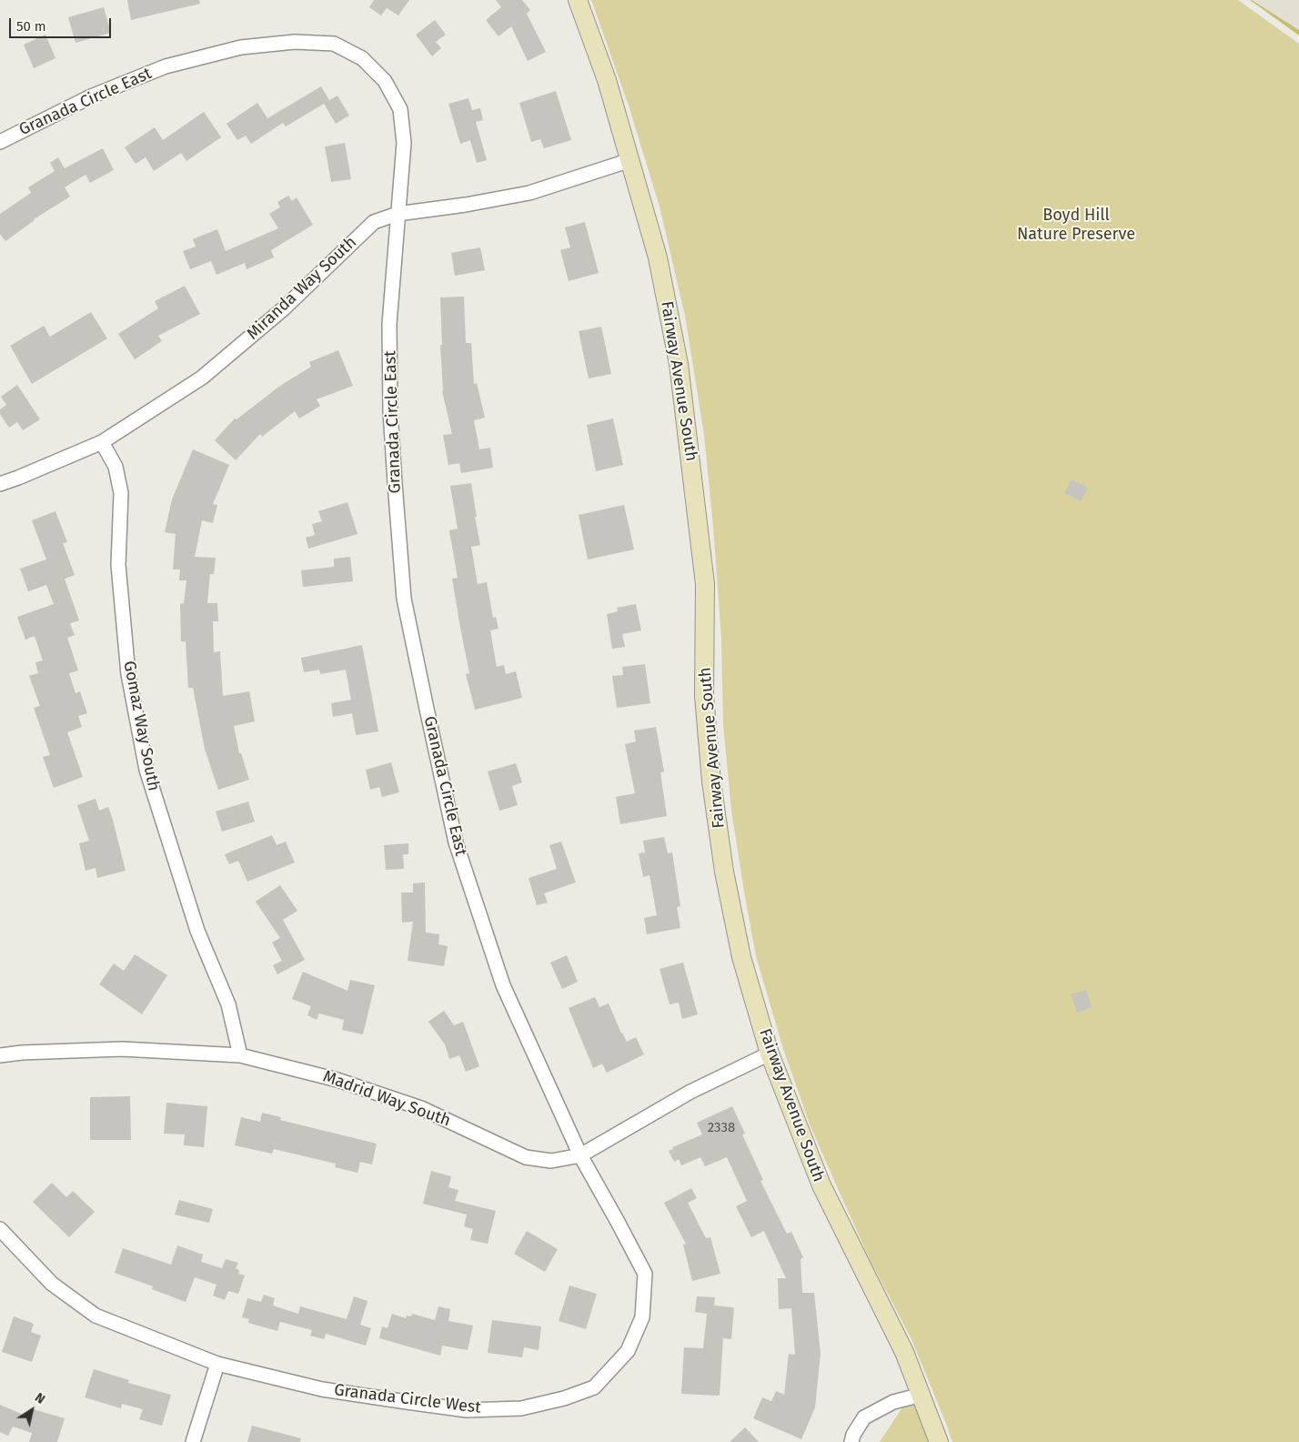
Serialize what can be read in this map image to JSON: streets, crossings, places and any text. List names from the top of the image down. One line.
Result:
{"streets":{"street":["Granada Circle East","Miranda Way South","Fairway Avenue South","Gomaz Way South","Madrid Way South","Granada Circle West"]},"crossings":[["Granada Circle East","Miranda Way South"],["Granada Circle East","Madrid Way South"],["Granada Circle East","Granada Circle West"],["Miranda Way South","Fairway Avenue South"],["Miranda Way South","Gomaz Way South"],["Fairway Avenue South","Madrid Way South"],["Gomaz Way South","Madrid Way South"],["Madrid Way South","Granada Circle West"]],"parks":["Boyd Hill Nature Preserve"],"house_numbers":["2338"],"scale_bar":"50 m","north":"top right"}
